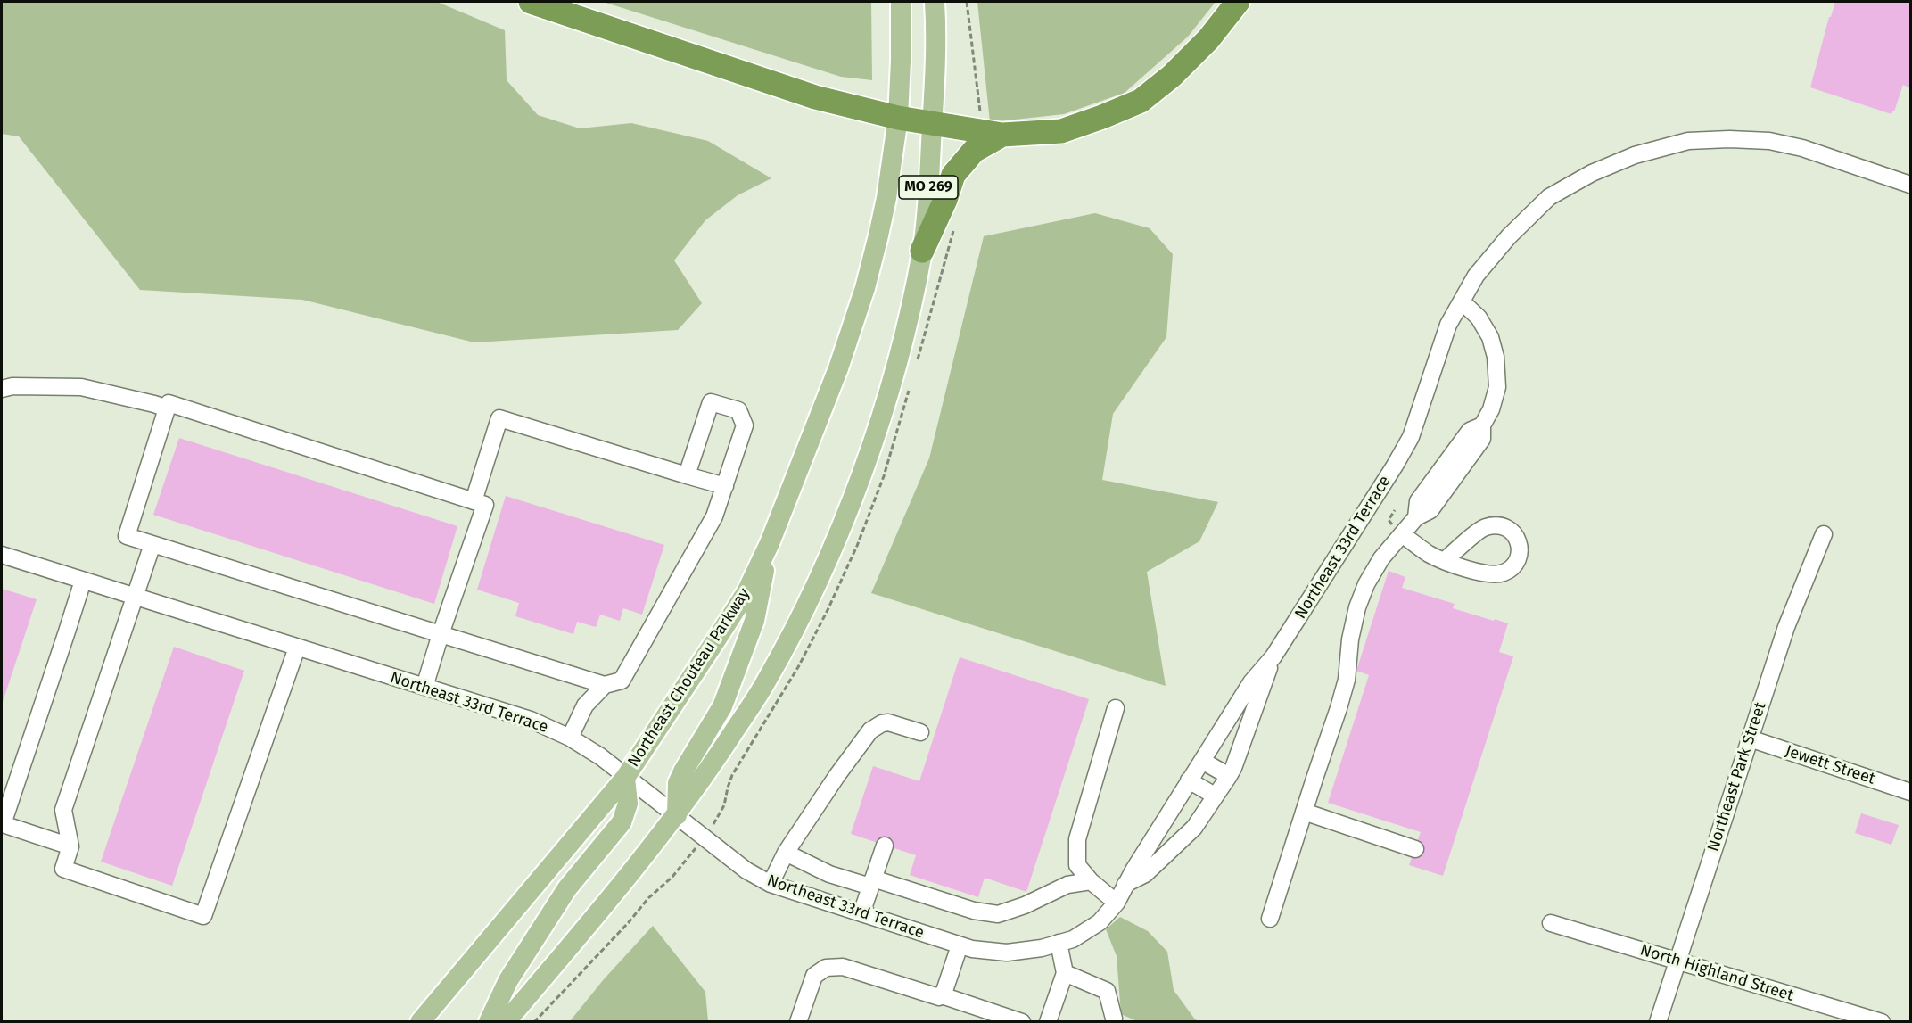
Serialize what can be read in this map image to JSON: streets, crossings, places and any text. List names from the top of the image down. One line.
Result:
{"streets":{"main road":["MO 269","Northeast Chouteau Parkway"],"street":["Northeast 33rd Terrace","Jewett Street","Northeast Park Street","North Highland Street"]},"crossings":[["Northeast 33rd Terrace","Northeast Chouteau Parkway"],["Jewett Street","Northeast Park Street"],["Northeast Park Street","North Highland Street"]]}
